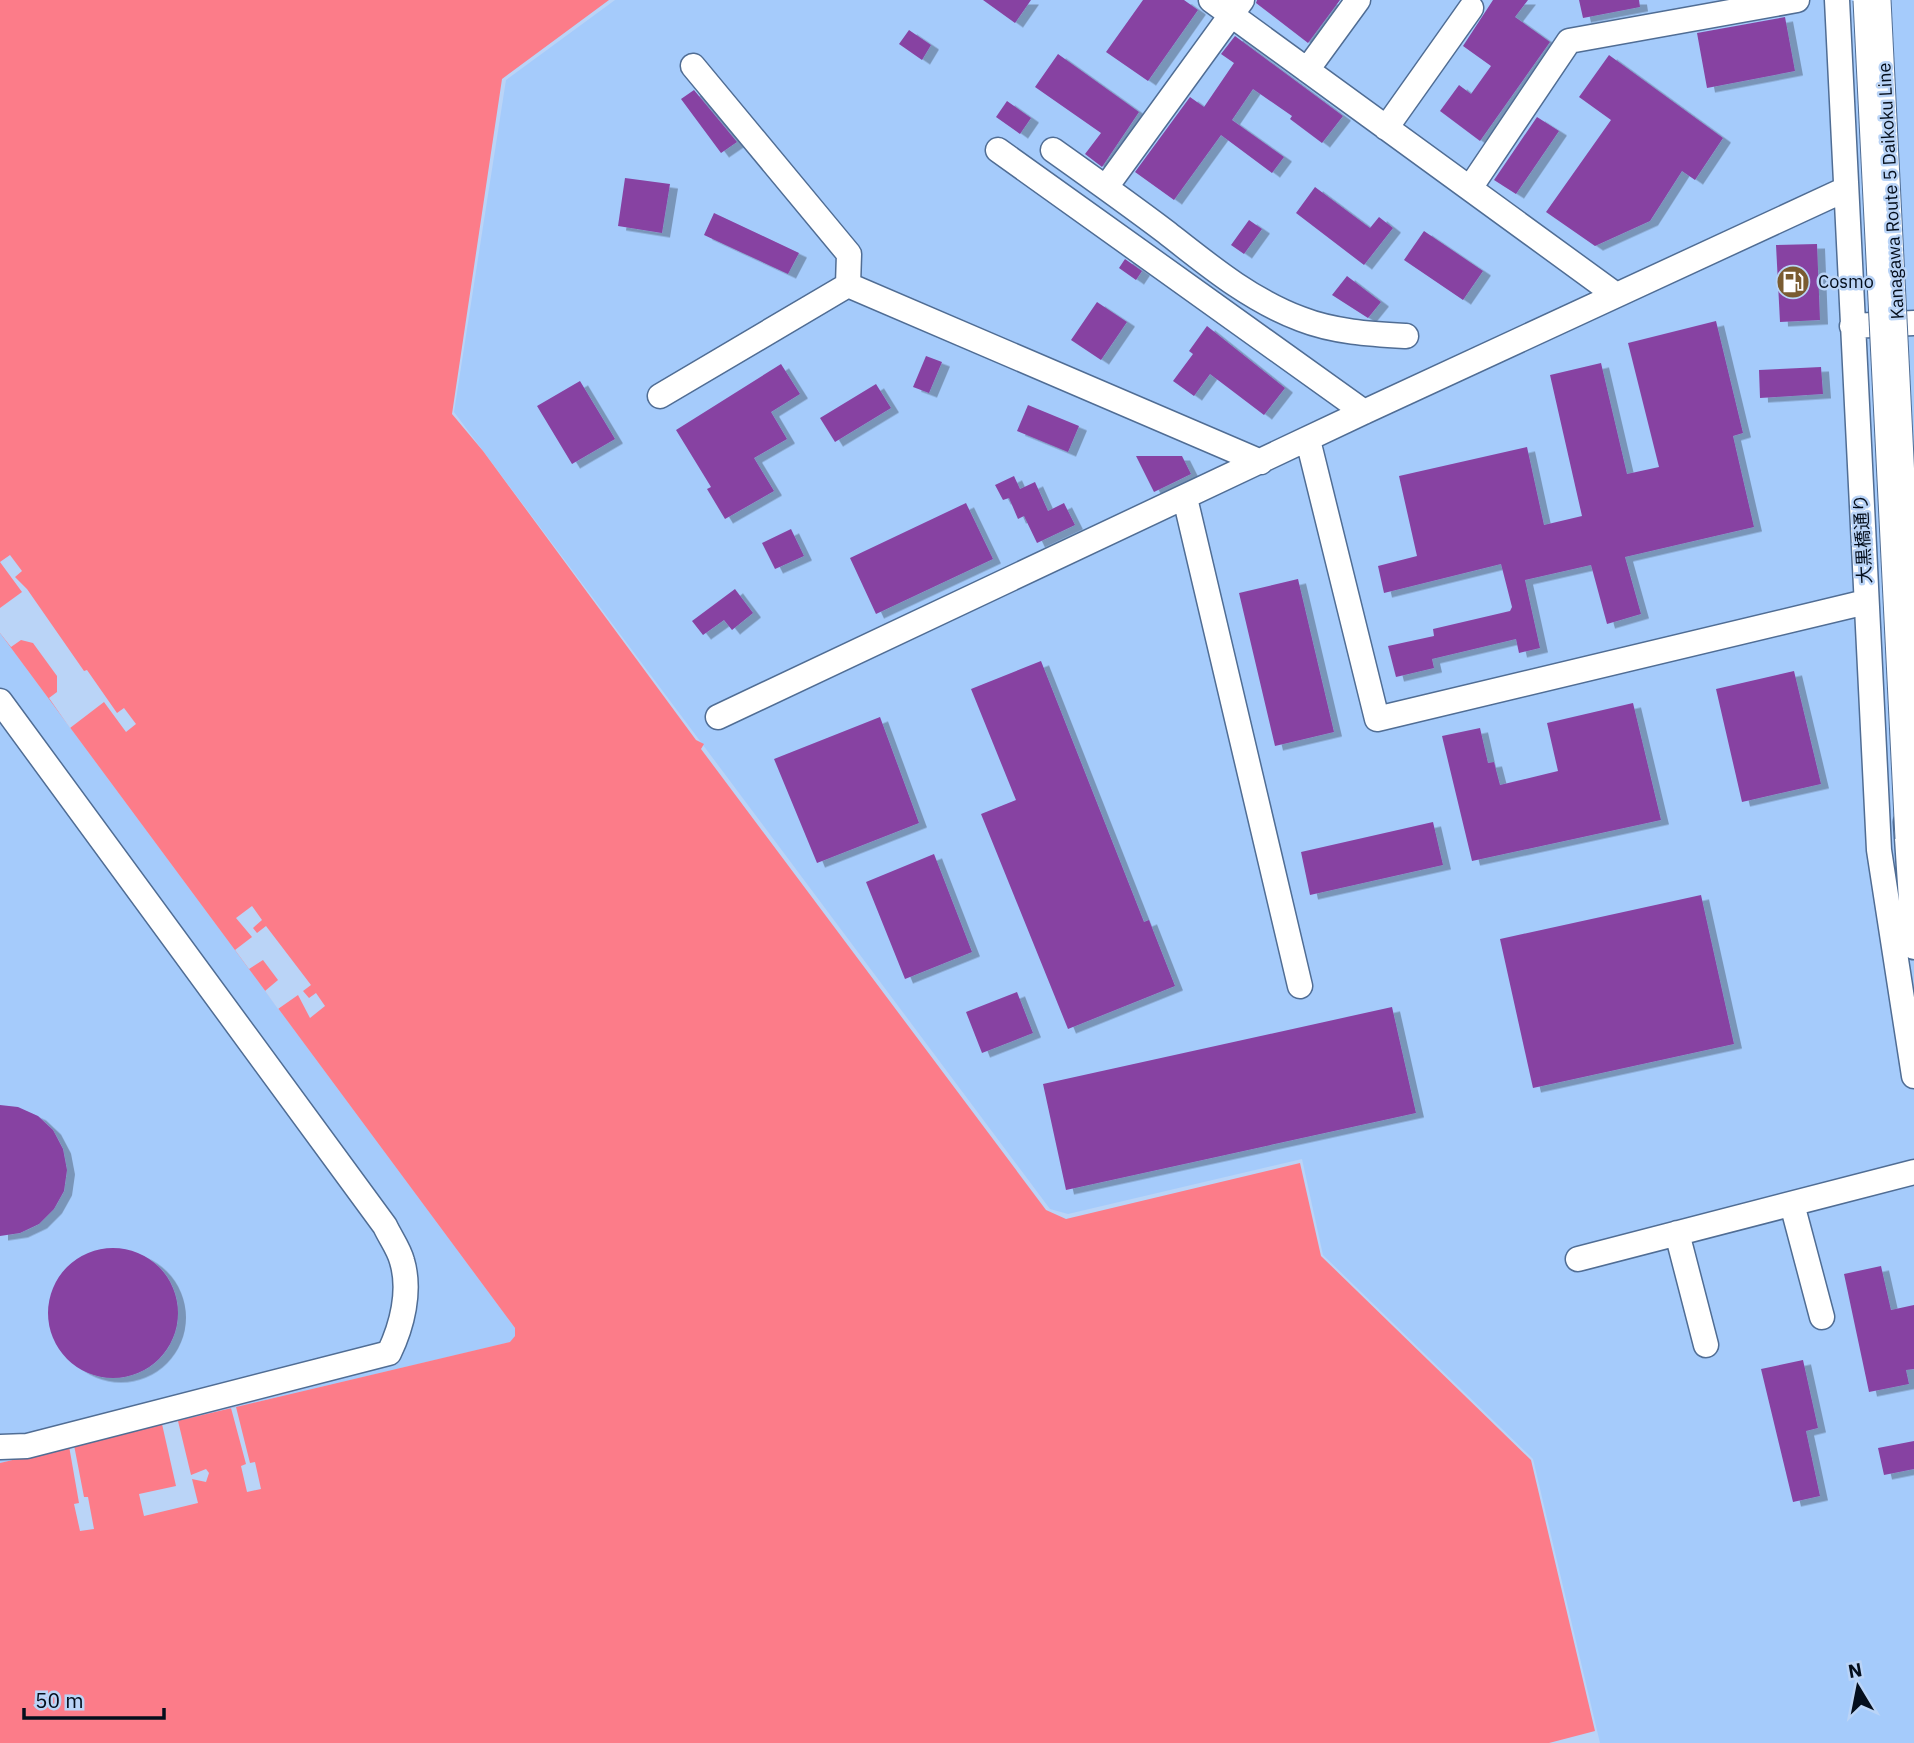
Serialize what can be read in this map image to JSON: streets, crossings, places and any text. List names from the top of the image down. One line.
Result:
{"streets":{"highway":["Kanagawa Route 5 Daikoku Line"],"street":["大黒橋通り"]},"crossings":[["Kanagawa Route 5 Daikoku Line","大黒橋通り"]],"places":{"fuel station":["Cosmo"]},"scale_bar":"50 m","north":"top"}
